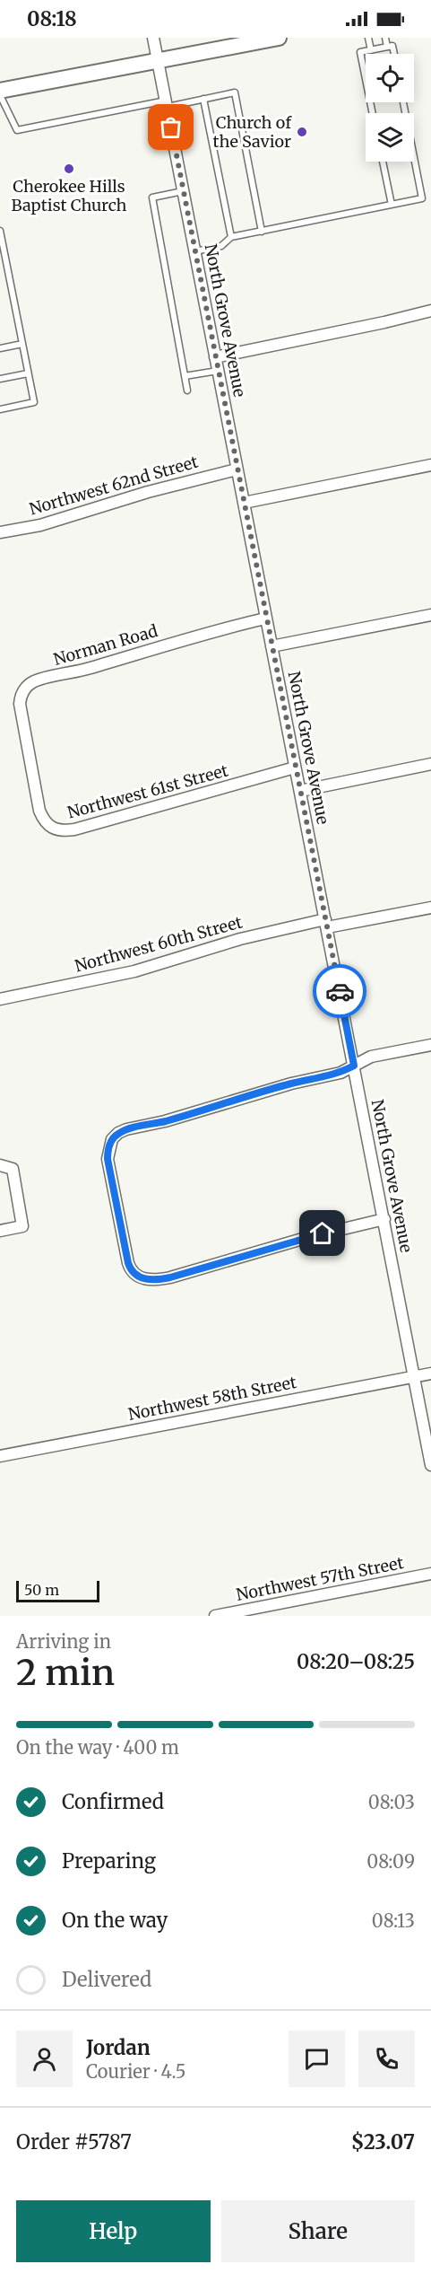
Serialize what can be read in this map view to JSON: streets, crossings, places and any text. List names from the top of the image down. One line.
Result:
{"streets":{"street":["North Grove Avenue","Northwest 62nd Street","Norman Road","Northwest 61st Street","Northwest 60th Street","Northwest 58th Street","Northwest 57th Street"]},"crossings":[["North Grove Avenue","Northwest 62nd Street"],["North Grove Avenue","Norman Road"],["North Grove Avenue","Northwest 61st Street"],["North Grove Avenue","Northwest 60th Street"],["North Grove Avenue","Northwest 58th Street"],["Norman Road","Northwest 61st Street"]],"places":["Church of the Savior","Cherokee Hills Baptist Church"],"scale_bar":"50 m","page":{"status":"08:18","scale":"50 m","heading":["2 min","Arriving in","08:20–08:25"],"panel":["Jordan","Courier · 4.5","Order #5787","$23.07"],"bar":"On the way · 400 m","list":[["Confirmed","08:03"],["Preparing","08:09"],["On the way","08:13"],"Delivered"],"buttons":["Help","Share"]}}
